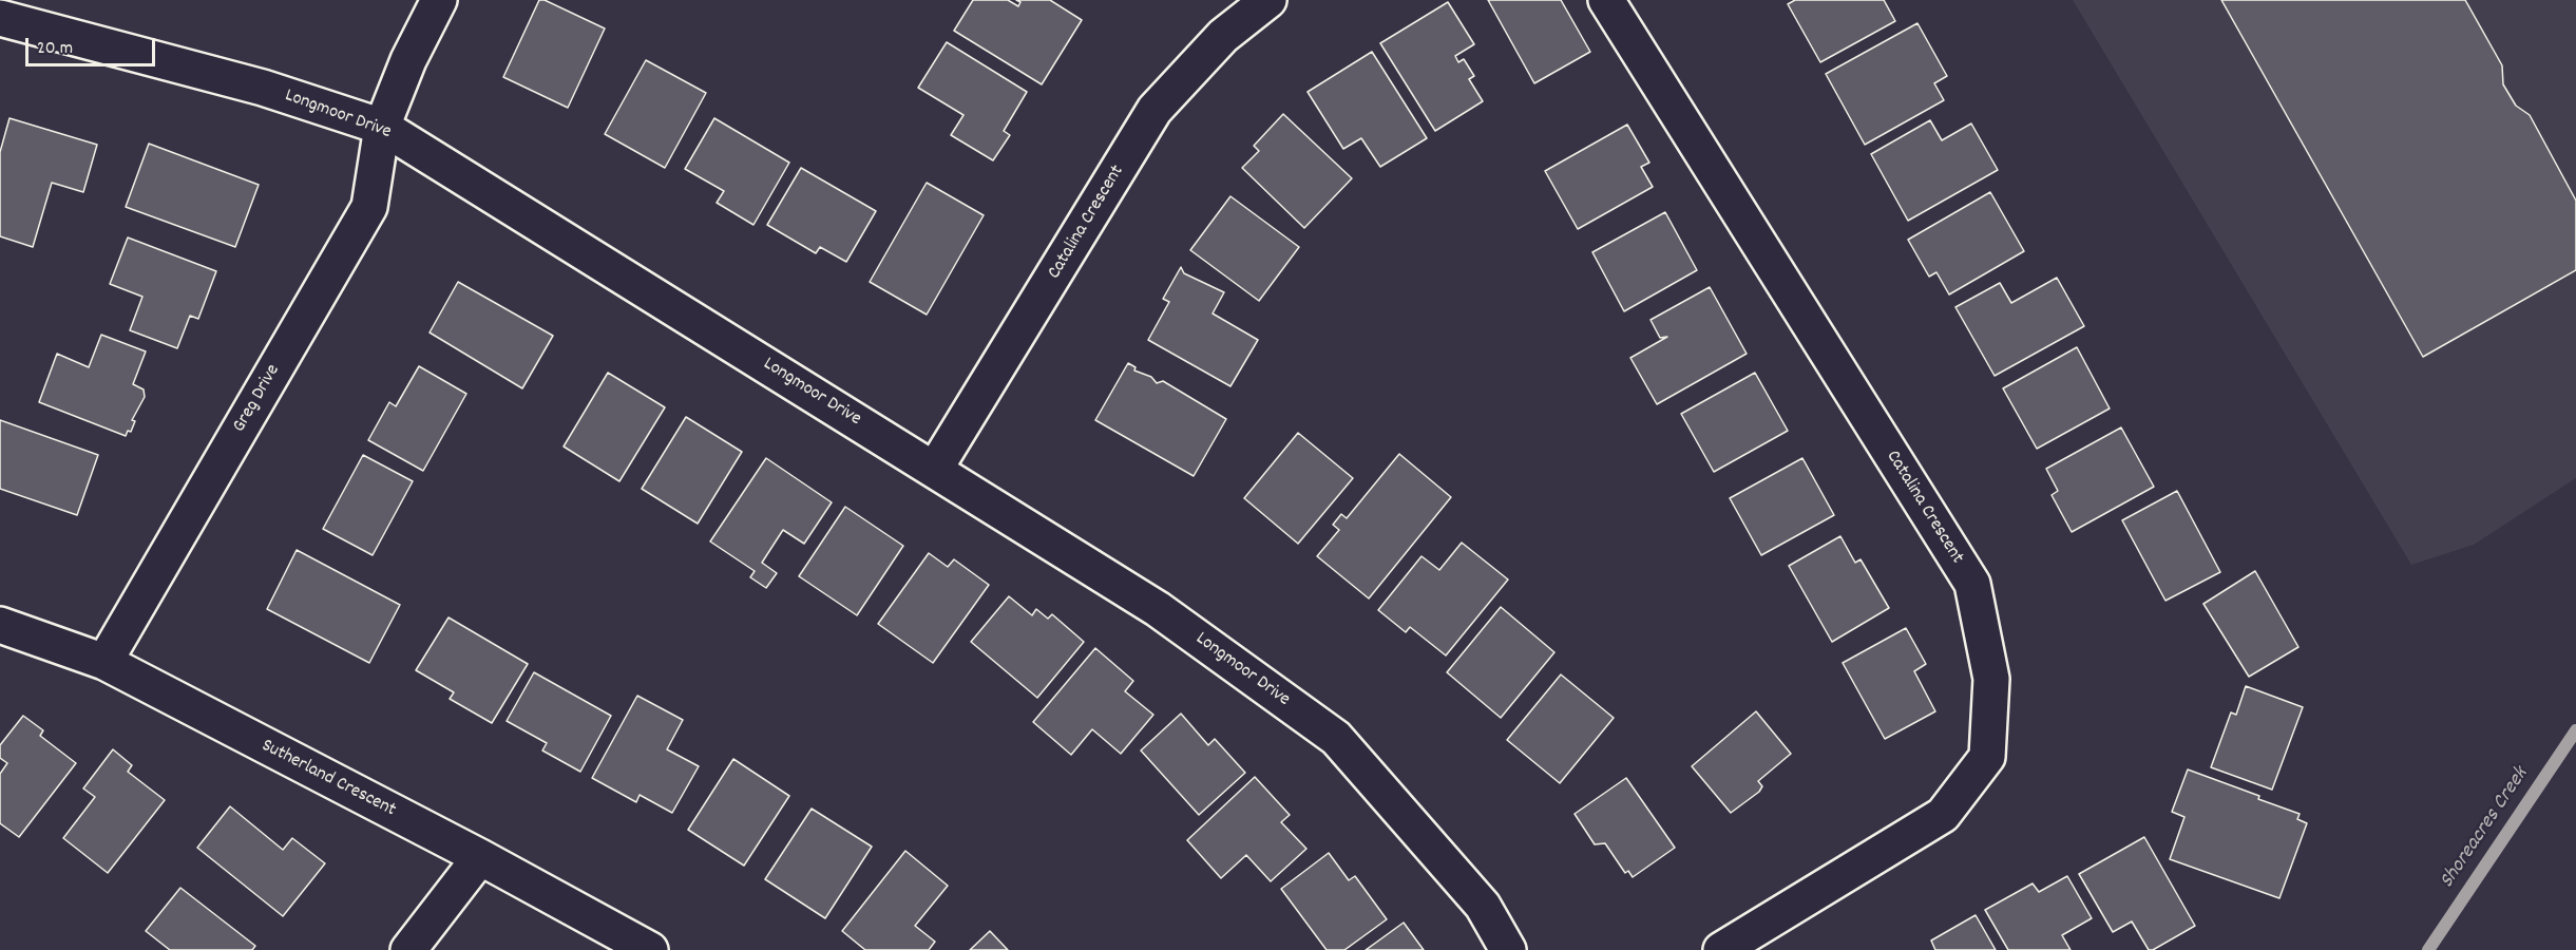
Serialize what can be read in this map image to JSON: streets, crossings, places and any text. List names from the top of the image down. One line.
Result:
{"streets":{"street":["Longmoor Drive","Catalina Crescent","Greg Drive","Sutherland Crescent"]},"crossings":[["Longmoor Drive","Catalina Crescent"],["Longmoor Drive","Greg Drive"],["Greg Drive","Sutherland Crescent"]],"water":["Shoreacres Creek"],"scale_bar":"20 m"}
